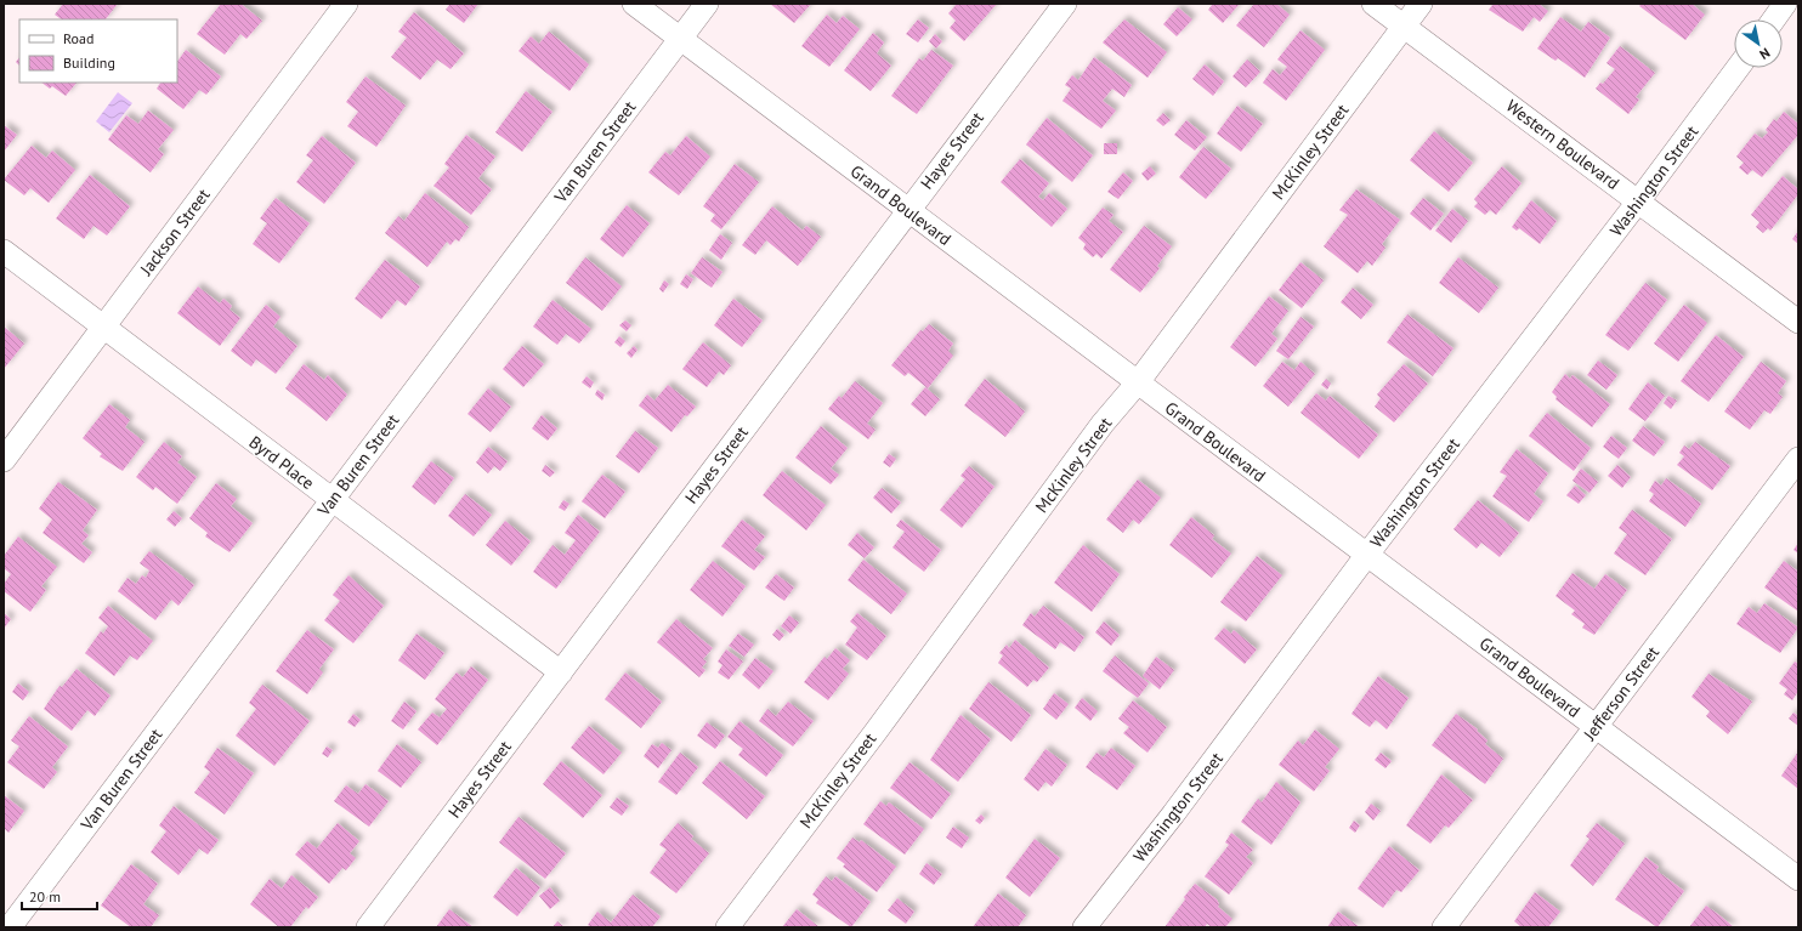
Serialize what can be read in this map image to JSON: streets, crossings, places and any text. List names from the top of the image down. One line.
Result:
{"streets":{"street":["Western Boulevard","Hayes Street","Van Buren Street","McKinley Street","Washington Street","Grand Boulevard","Jackson Street","Byrd Place","Jefferson Street"]},"crossings":[["Western Boulevard","McKinley Street"],["Western Boulevard","Washington Street"],["Hayes Street","Grand Boulevard"],["Hayes Street","Byrd Place"],["Van Buren Street","Grand Boulevard"],["Van Buren Street","Byrd Place"],["McKinley Street","Grand Boulevard"],["Washington Street","Grand Boulevard"],["Grand Boulevard","Jefferson Street"],["Jackson Street","Byrd Place"]],"legend":["Road","Building"],"scale_bar":"20 m","north":"bottom right"}
